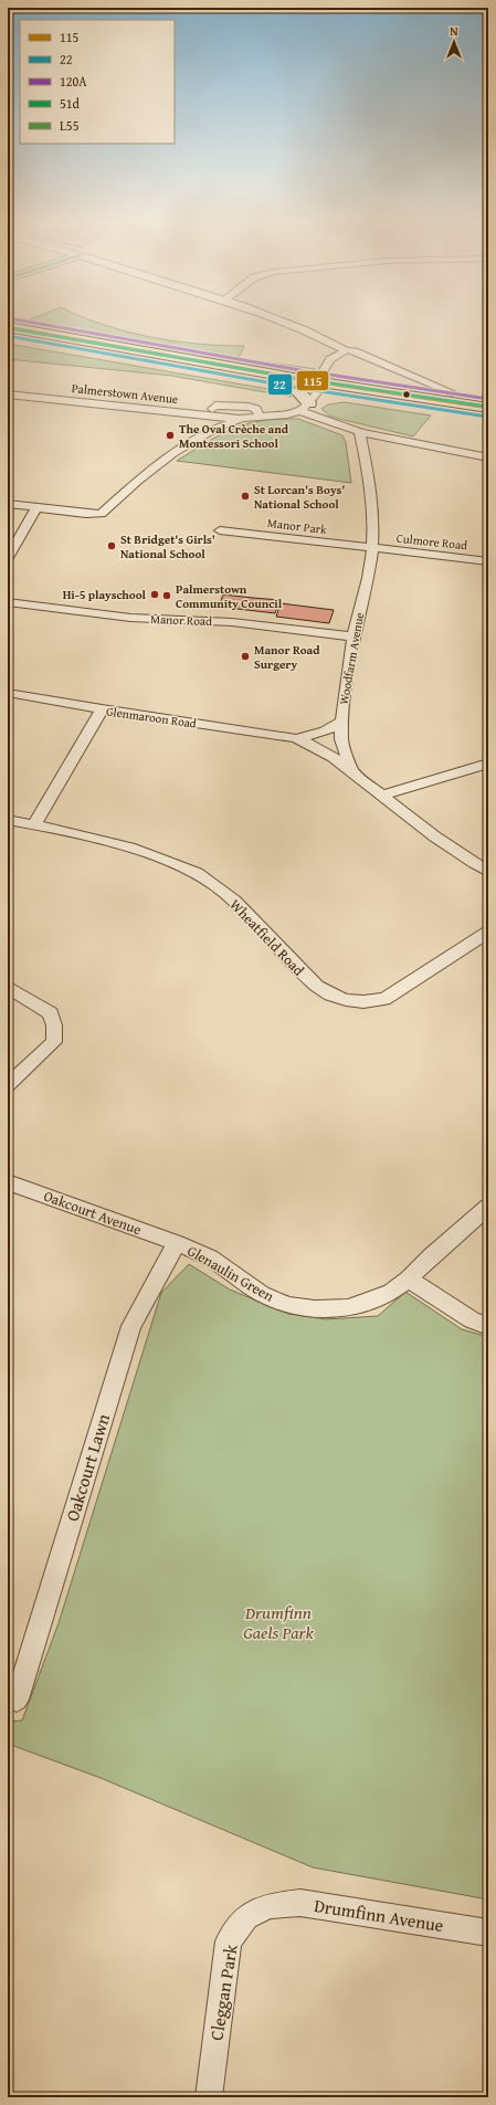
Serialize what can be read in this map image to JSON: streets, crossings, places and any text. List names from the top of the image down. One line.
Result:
{"streets":{"street":["Palmerstown Avenue","Manor Park","Culmore Road","Manor Road","Woodfarm Avenue","Glenmaroon Road","Wheatfield Road","Oakcourt Avenue","Glenaulin Green","Oakcourt Lawn","Drumfinn Avenue","Cleggan Park"]},"crossings":[["Manor Park","Culmore Road"],["Manor Park","Woodfarm Avenue"],["Culmore Road","Woodfarm Avenue"],["Manor Road","Woodfarm Avenue"],["Woodfarm Avenue","Glenmaroon Road"],["Oakcourt Avenue","Glenaulin Green"],["Oakcourt Avenue","Oakcourt Lawn"],["Glenaulin Green","Oakcourt Lawn"],["Drumfinn Avenue","Cleggan Park"]],"parks":["Drumfinn Gaels Park"],"places":["The Oval Crèche and Montessori School","St Lorcan's Boys' National School","St Bridget's Girls' National School","Hi-5 playschool","Palmerstown Community Council","Manor Road Surgery"],"lines":["transit line 120A","transit line 115","transit line 51d","transit line 22"],"legend":["115","22","120A","51d","L55"],"north":"top"}
